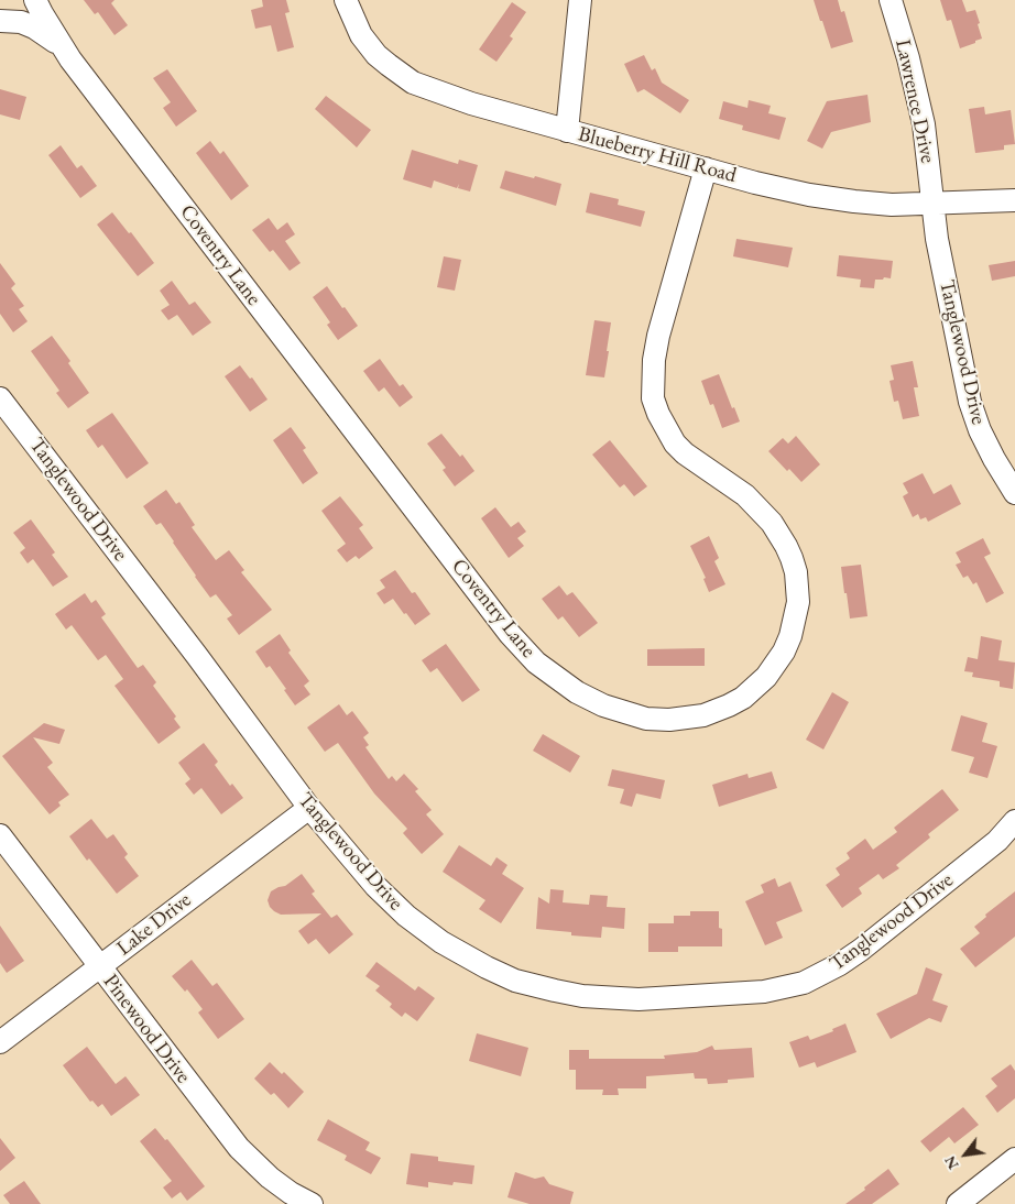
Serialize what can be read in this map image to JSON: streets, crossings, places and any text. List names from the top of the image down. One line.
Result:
{"streets":{"street":["Lawrence Drive","Blueberry Hill Road","Coventry Lane","Tanglewood Drive","Lake Drive","Pinewood Drive"]},"crossings":[["Lawrence Drive","Blueberry Hill Road"],["Lawrence Drive","Tanglewood Drive"],["Blueberry Hill Road","Coventry Lane"],["Blueberry Hill Road","Tanglewood Drive"],["Tanglewood Drive","Lake Drive"],["Lake Drive","Pinewood Drive"]],"north":"bottom left"}
